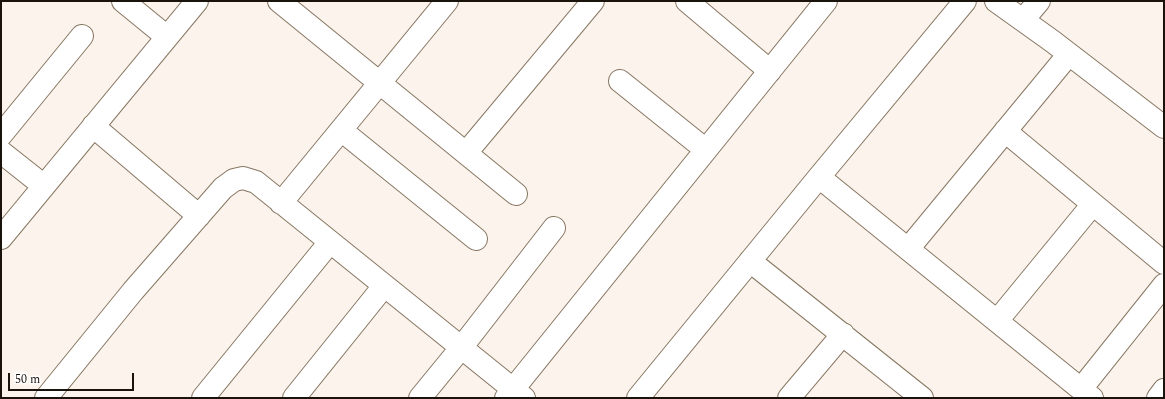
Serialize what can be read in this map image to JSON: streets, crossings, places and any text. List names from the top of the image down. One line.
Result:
{"scale_bar":"50 m"}
